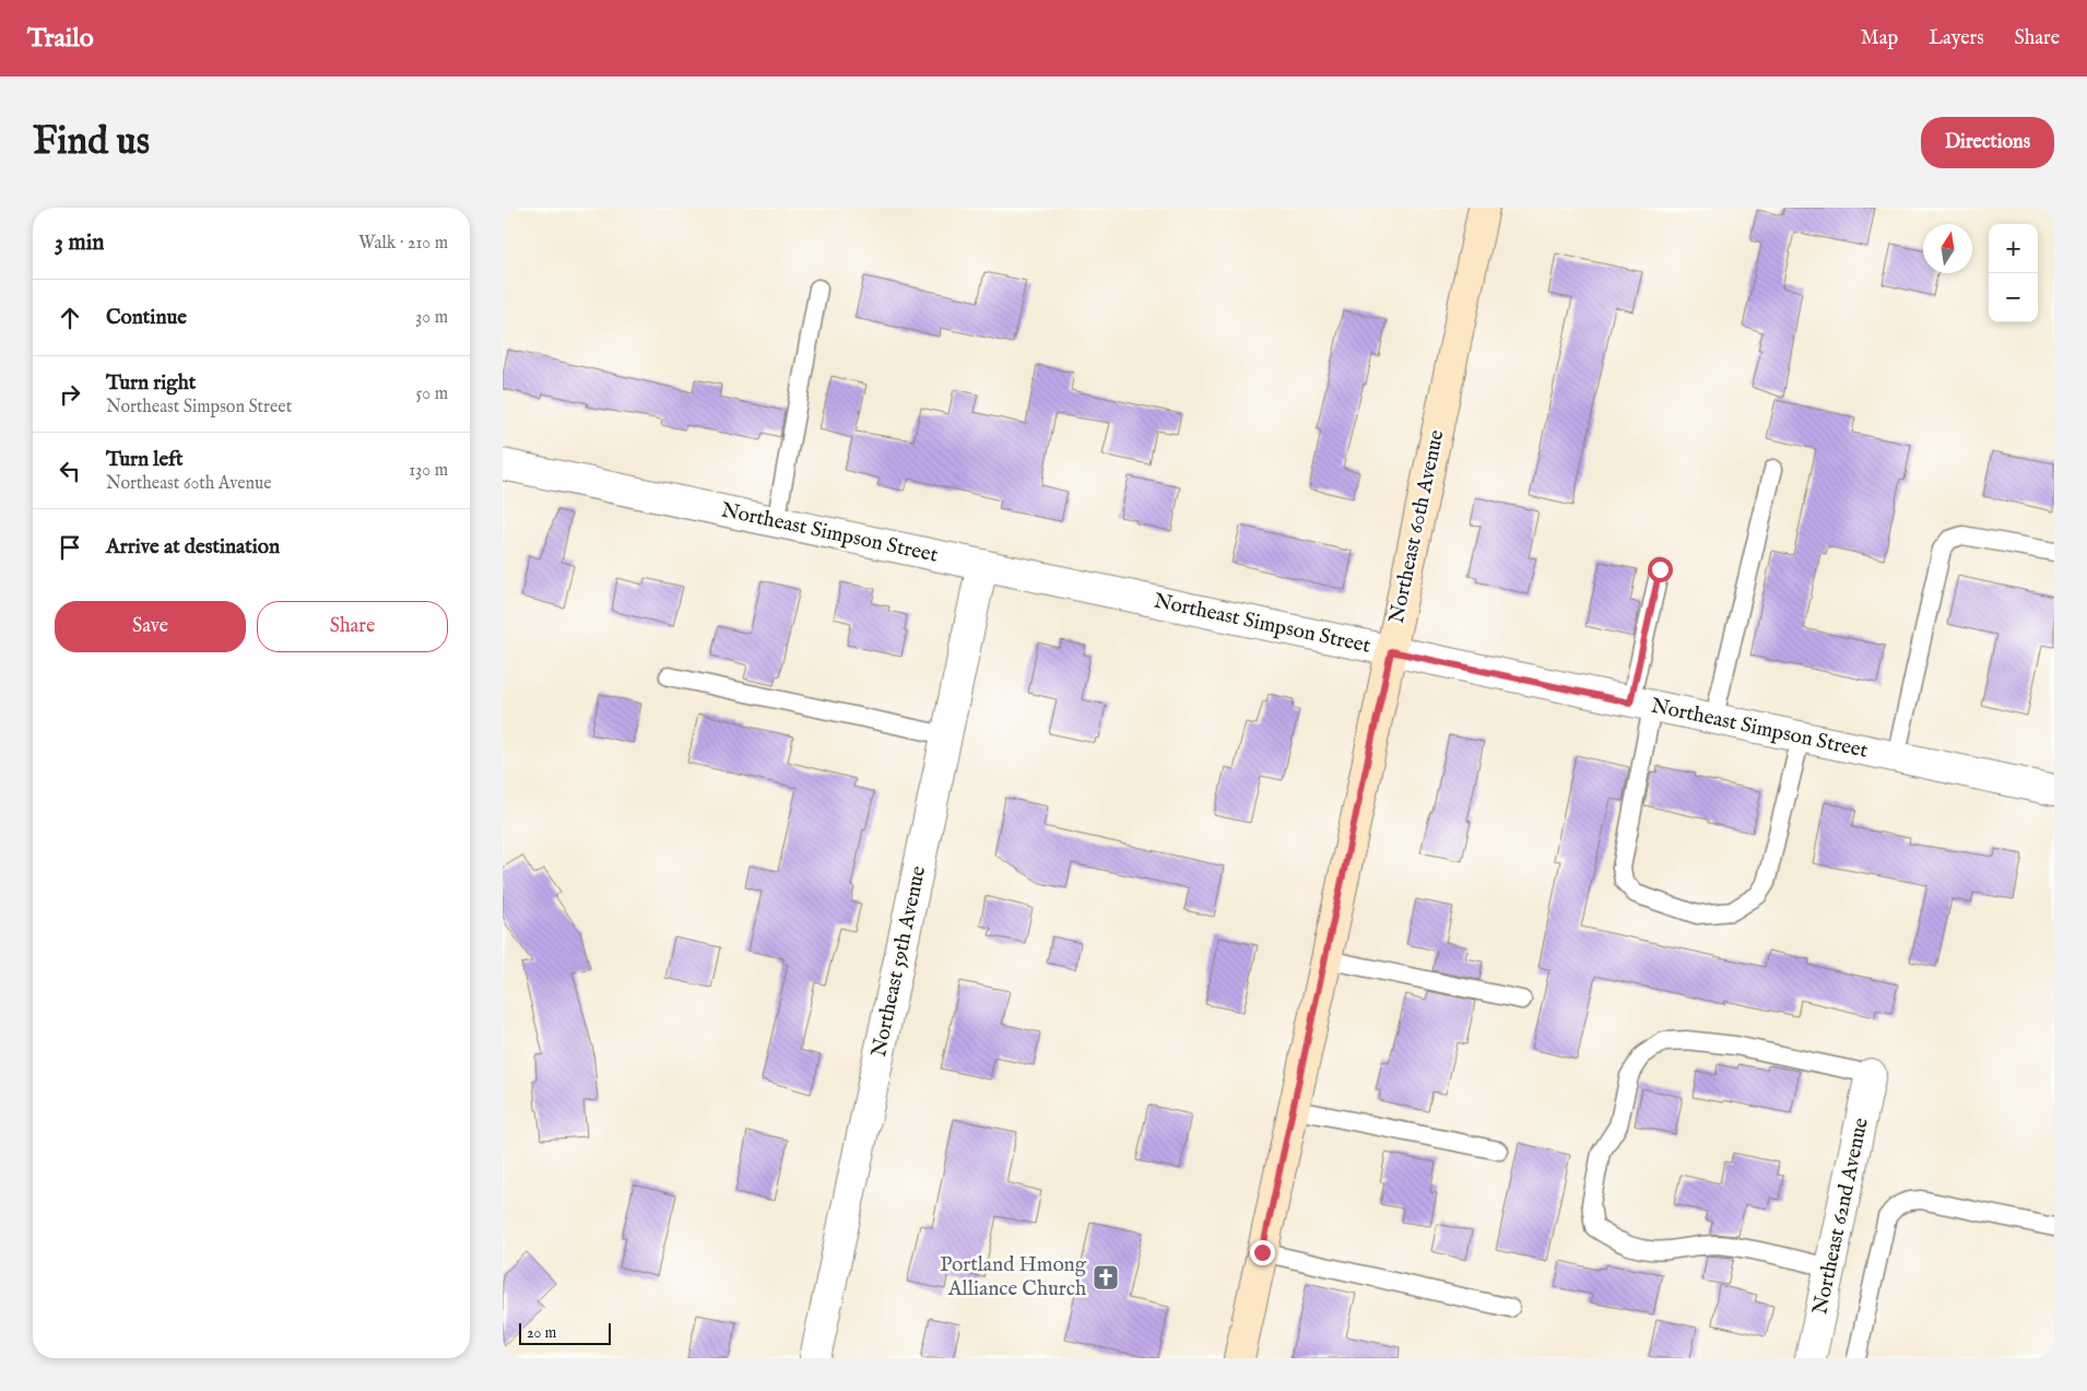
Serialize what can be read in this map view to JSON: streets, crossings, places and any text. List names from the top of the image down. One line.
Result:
{"streets":{"street":["Northeast 60th Avenue","Northeast Simpson Street","Northeast 59th Avenue","Northeast 62nd Avenue"]},"crossings":[["Northeast 60th Avenue","Northeast Simpson Street"],["Northeast Simpson Street","Northeast 59th Avenue"]],"places":{"church":["Portland Hmong Alliance Church"]},"scale_bar":"20 m","north":"top","page":{"header":"Trailo","nav":["Map","Layers","Share"],"buttons":["Directions",["Save","Share"]],"title":"Find us","heading":["3 min","Walk · 210 m"],"map_buttons":["+","−"],"list":[["Continue","30 m"],["Turn right","Northeast Simpson Street","50 m"],["Turn left","Northeast 60th Avenue","130 m"],"Arrive at destination"],"scale":"20 m"}}
